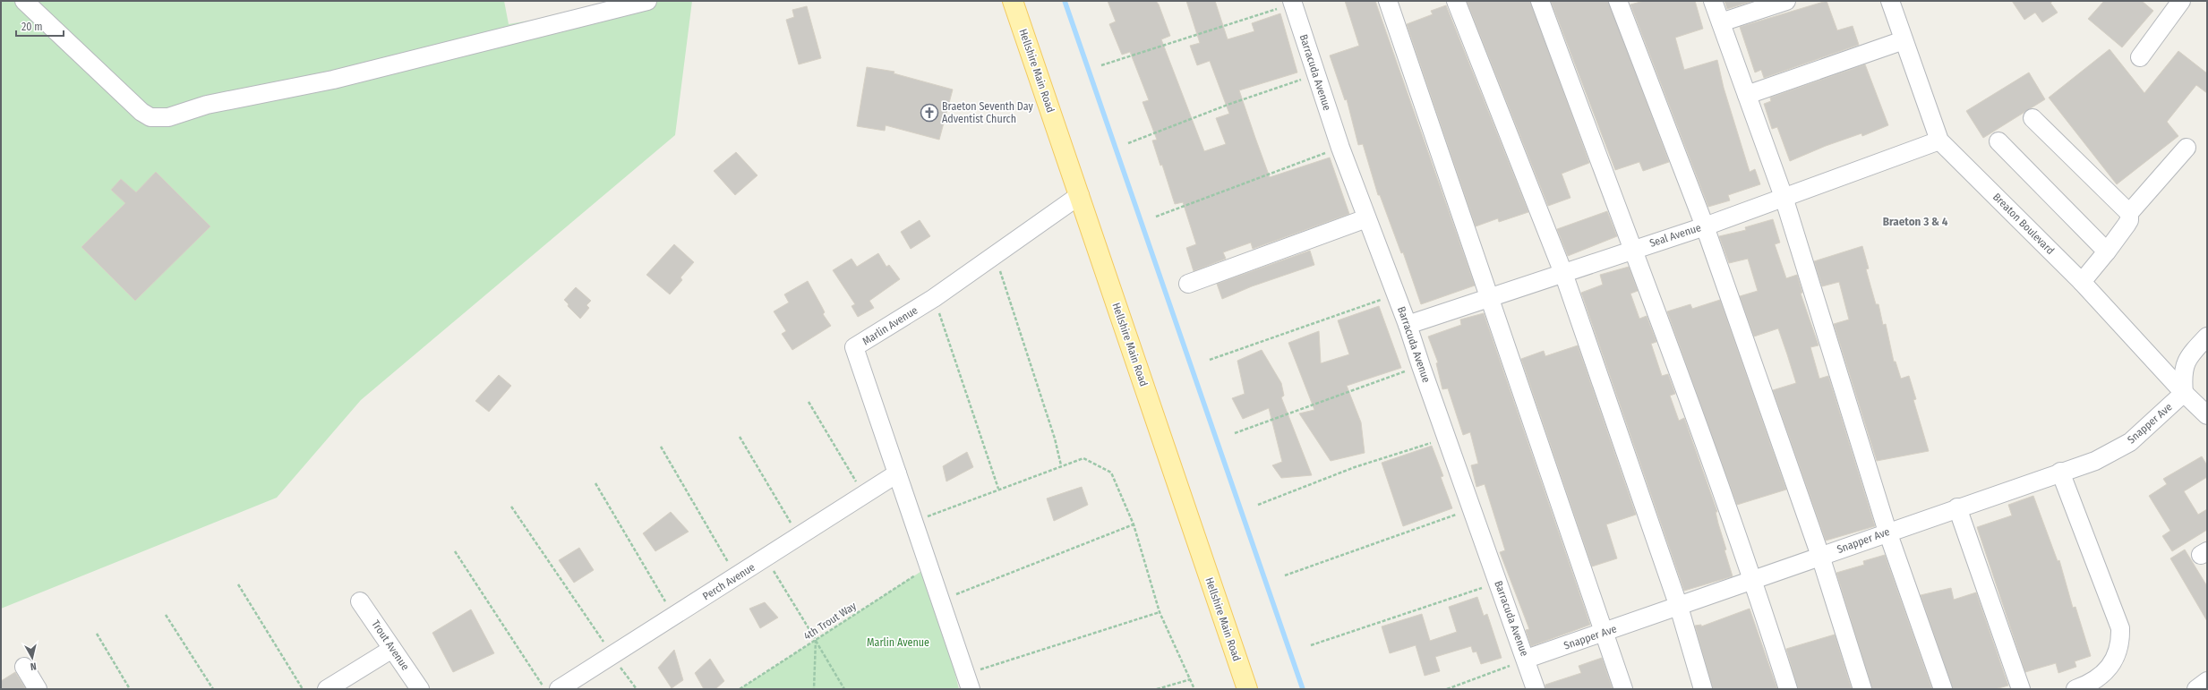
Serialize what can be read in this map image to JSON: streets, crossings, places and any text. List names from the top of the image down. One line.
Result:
{"streets":{"main road":["Hellshire Main Road"],"street":["Barracuda Avenue","Breaton Boulevard","Seal Avenue","Marlin Avenue","Snapper Ave","Perch Avenue","Trout Avenue"],"path":["4th Trout Way"]},"crossings":[["Hellshire Main Road","Marlin Avenue"],["Barracuda Avenue","Seal Avenue"],["Barracuda Avenue","Snapper Ave"],["Breaton Boulevard","Seal Avenue"],["Breaton Boulevard","Snapper Ave"],["Marlin Avenue","Perch Avenue"],["Marlin Avenue","4th Trout Way"]],"districts":["Braeton 3 & 4"],"parks":["Marlin Avenue"],"places":{"church":["Braeton Seventh Day Adventist Church"]},"scale_bar":"20 m","north":"bottom"}
